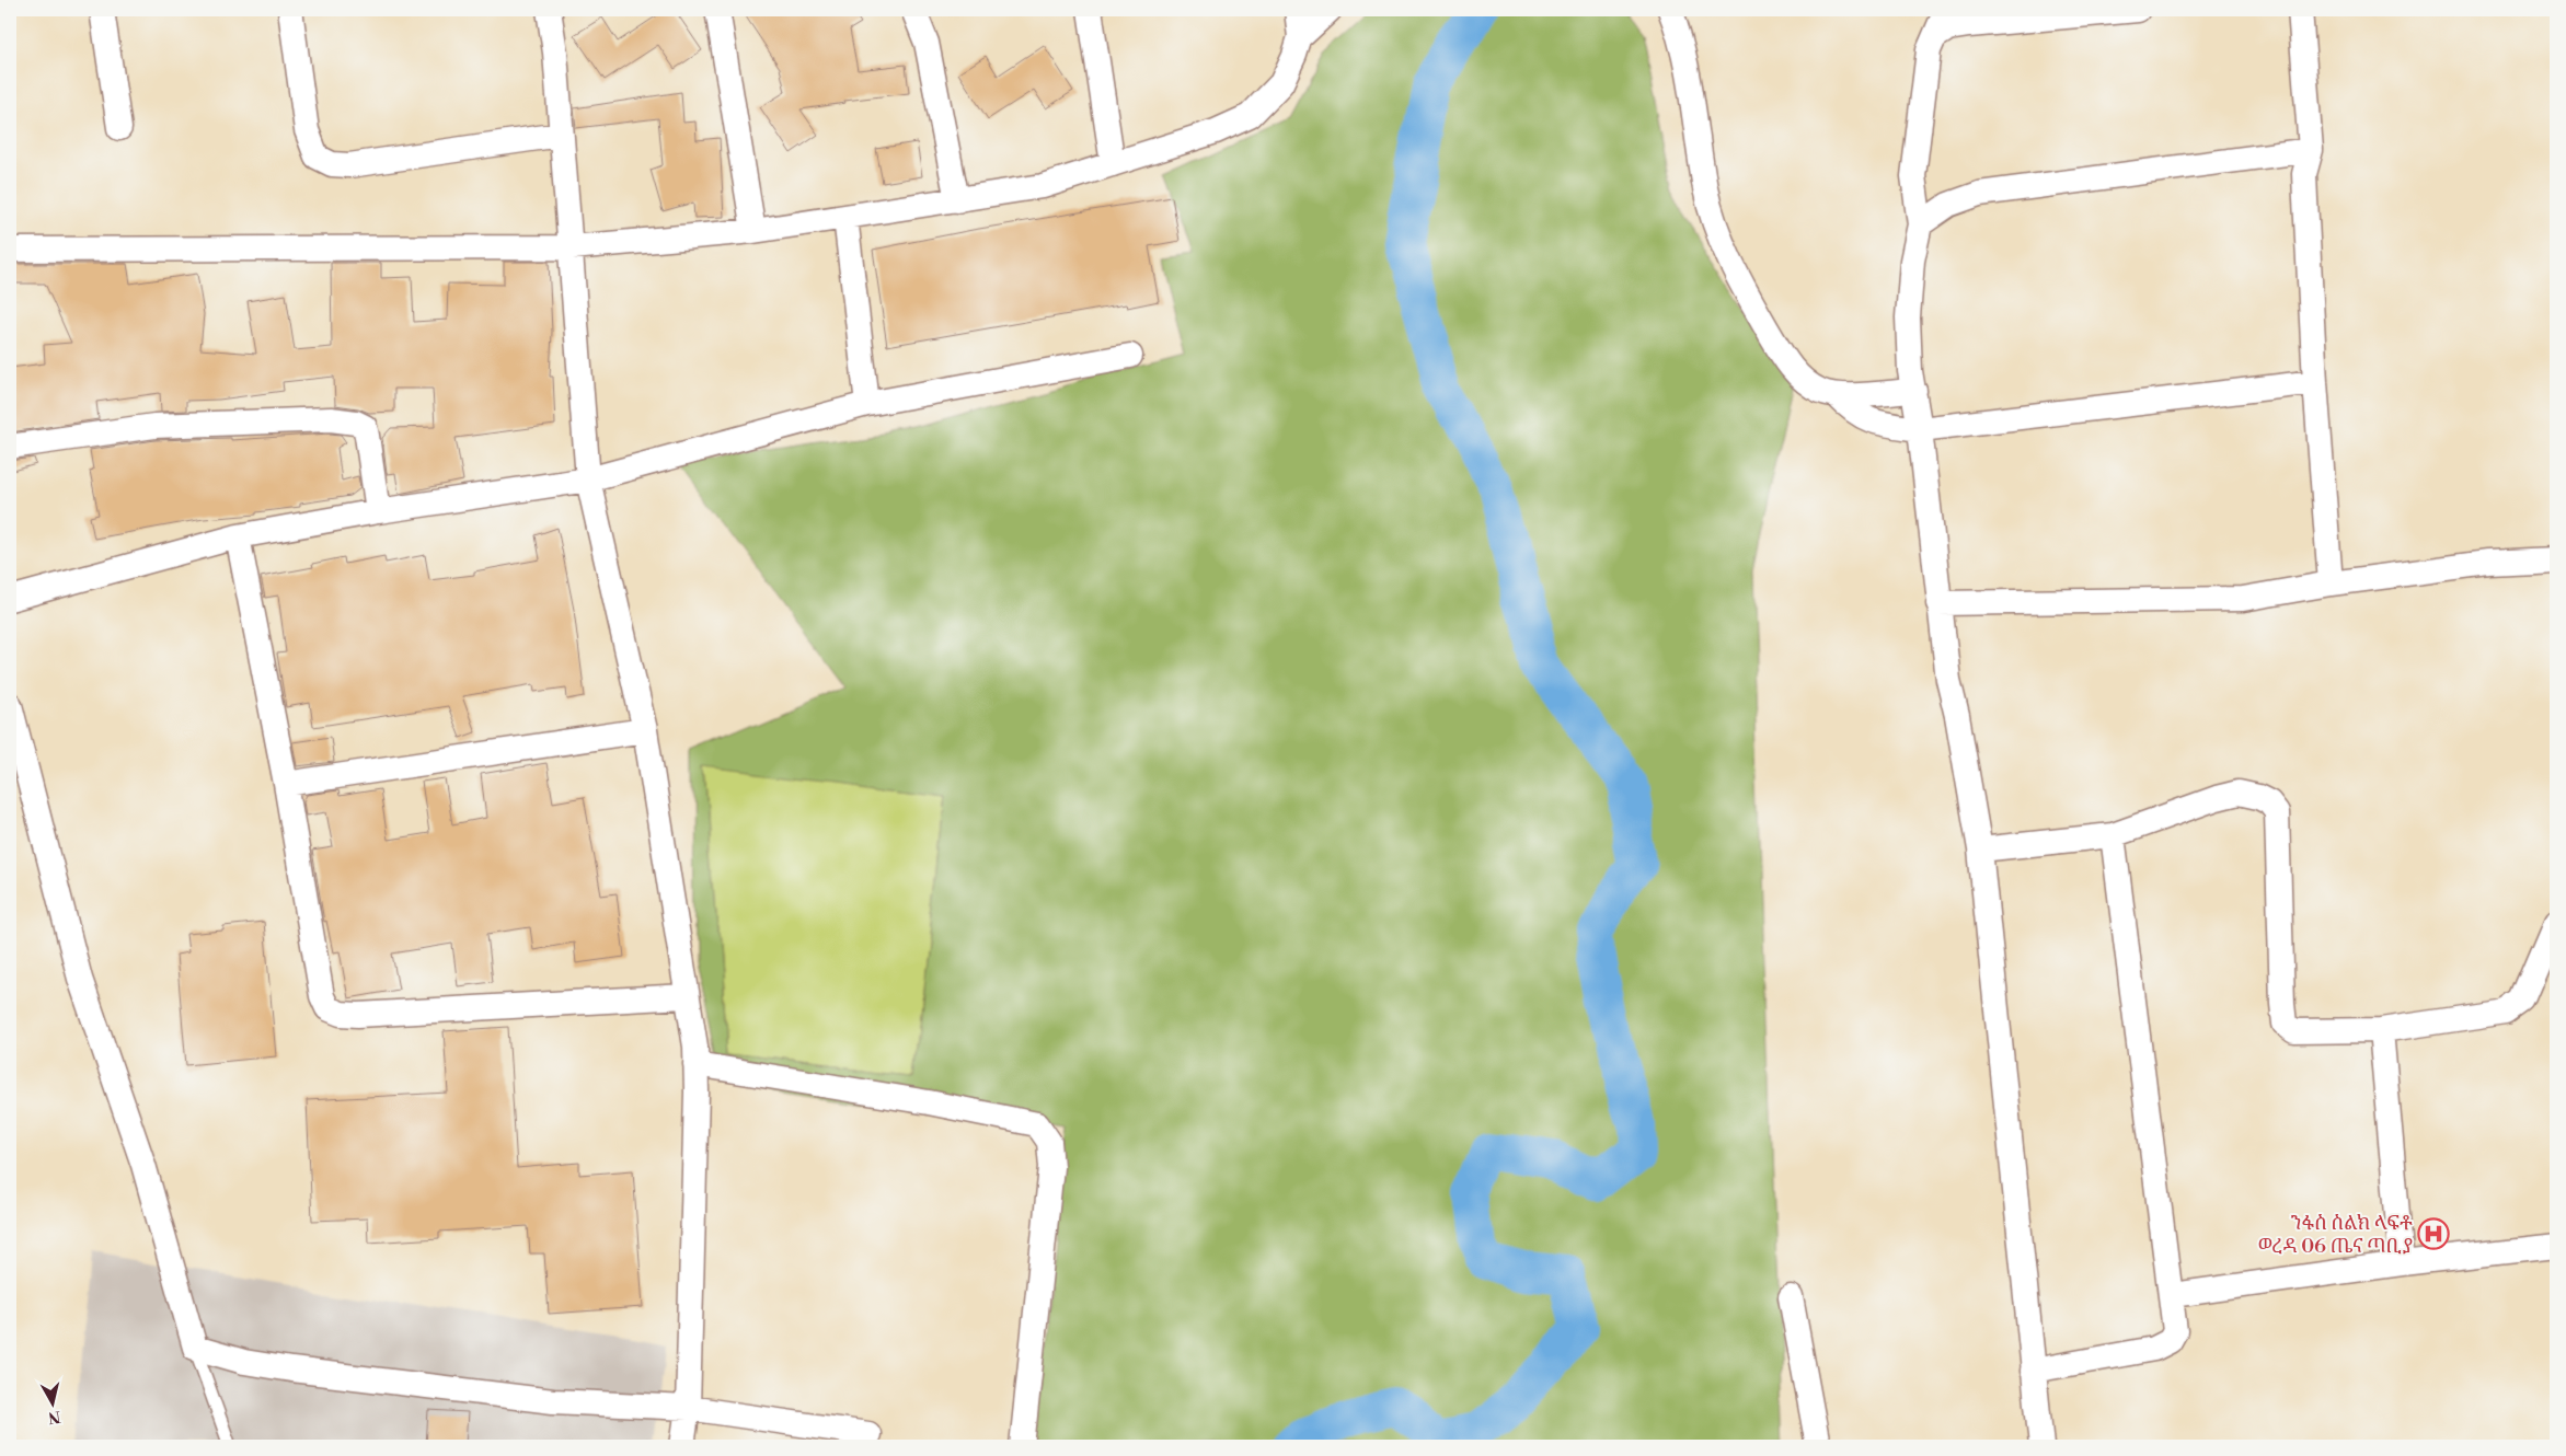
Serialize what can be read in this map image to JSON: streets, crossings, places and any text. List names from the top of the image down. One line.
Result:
{"places":{"hospital":["ንፋስ ስልክ ላፍቶ ወረዳ 06 ጤና ጣቢያ"]},"north":"bottom"}
